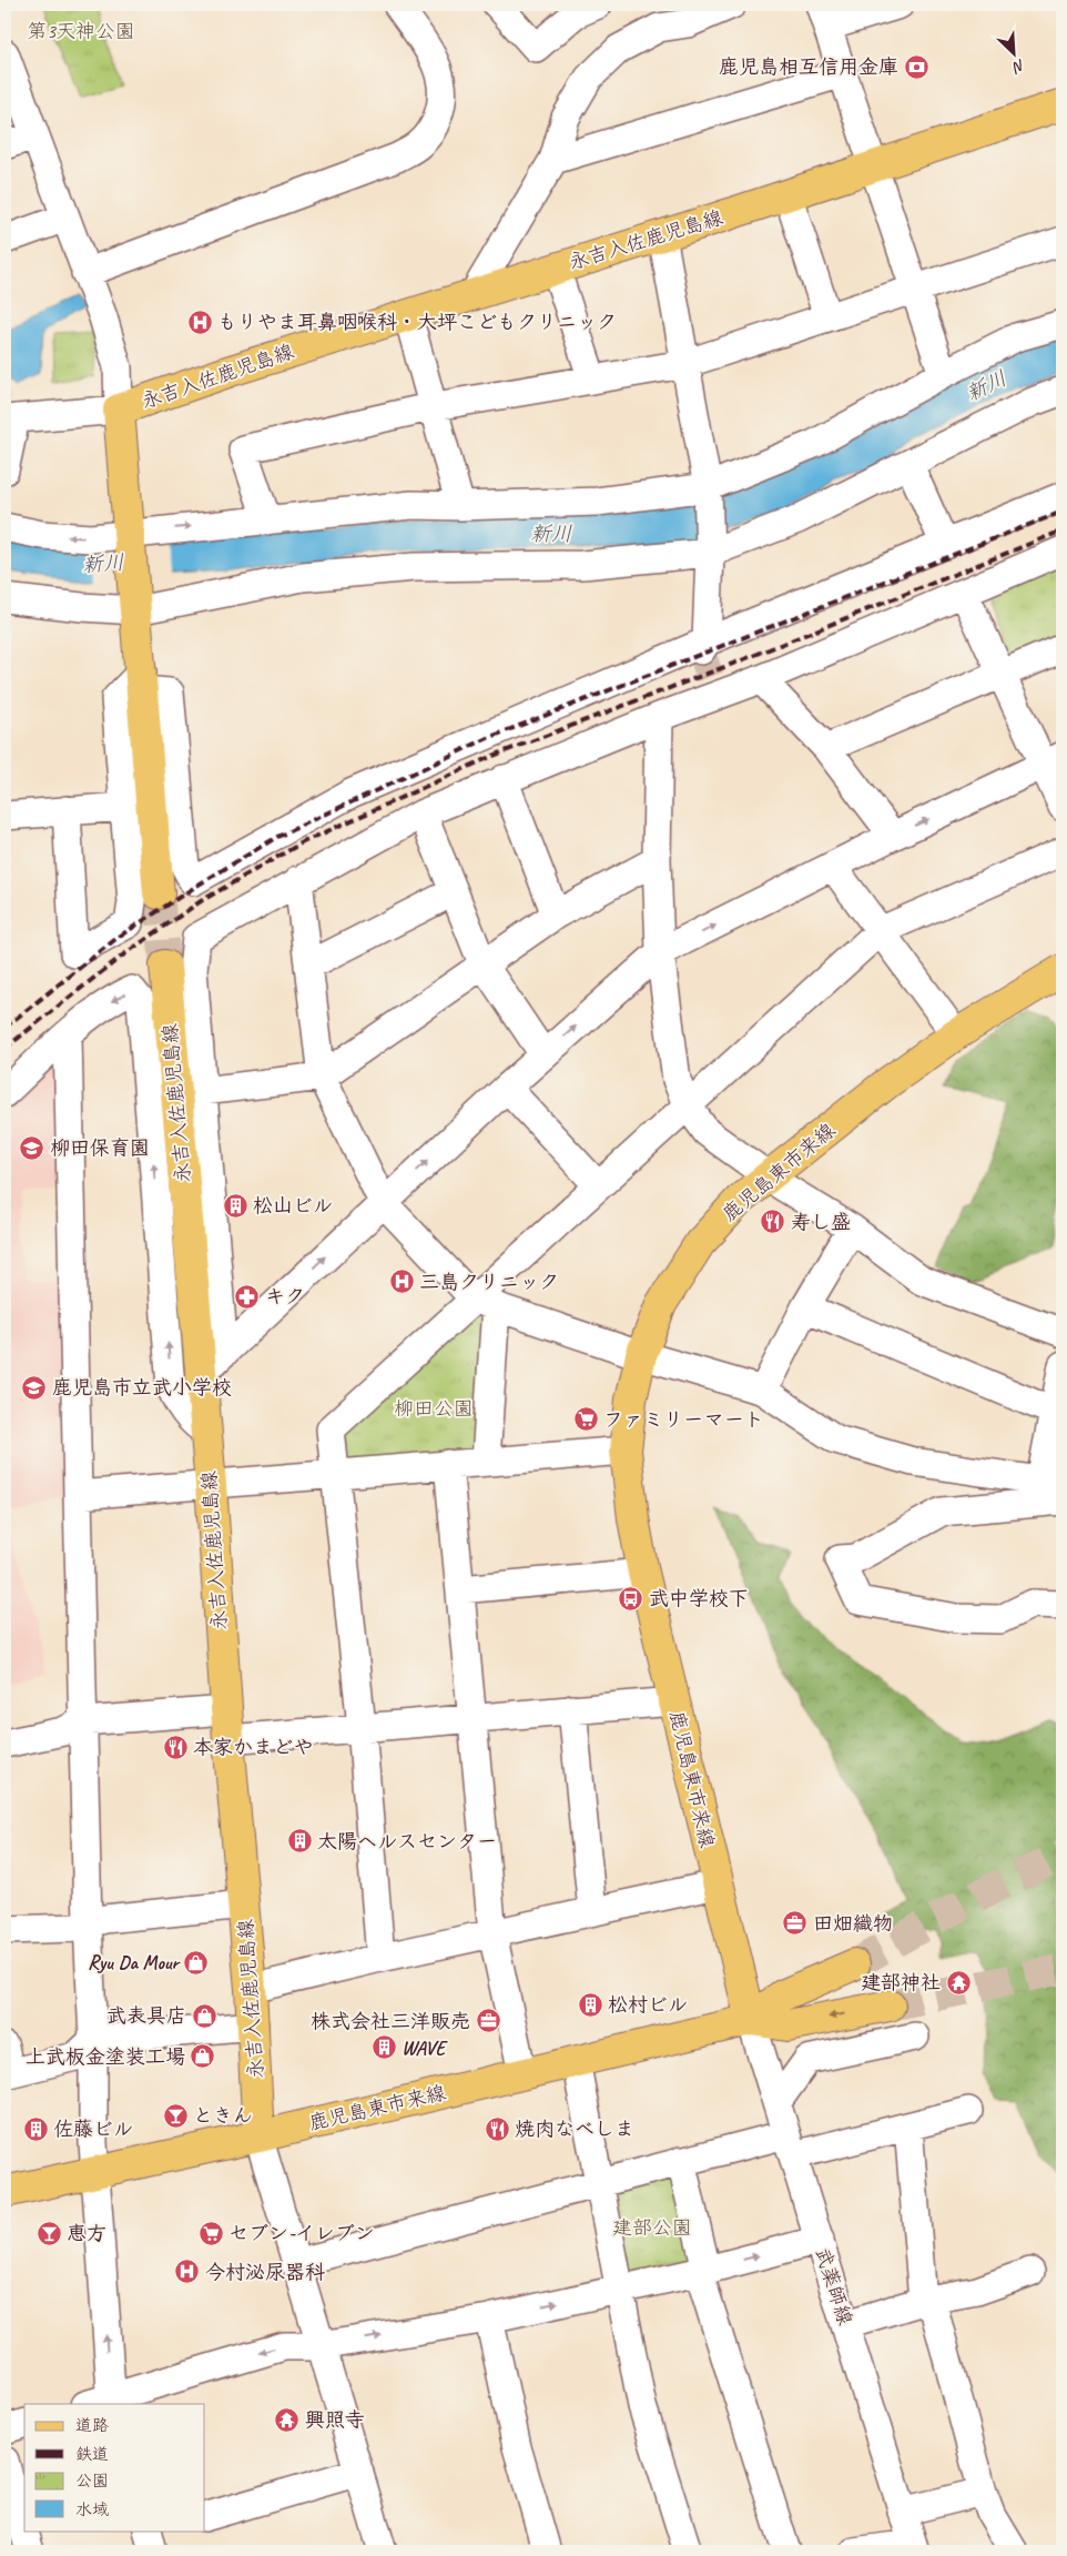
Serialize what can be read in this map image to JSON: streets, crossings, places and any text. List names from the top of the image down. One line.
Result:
{"streets":{"main road":["永吉入佐鹿児島線","鹿児島東市来線"],"street":["武薬師線"]},"crossings":[["永吉入佐鹿児島線","鹿児島東市来線"],["鹿児島東市来線","武薬師線"]],"water":["新川"],"parks":["第3天神公園","柳田公園","建部公園"],"places":{"bank":["鹿児島相互信用金庫"],"hospital":["もりやま耳鼻咽喉科・大坪こどもクリニック","三島クリニック","今村泌尿器科"],"school or university":["柳田保育園","鹿児島市立武小学校"],"building":["松山ビル","太陽ヘルスセンター","松村ビル","WAVE","佐藤ビル"],"restaurant":["寿し盛","本家かまどや","焼肉なべしま"],"pharmacy":["キク"],"supermarket":["ファミリーマート","セブン-イレブン"],"bus stop":["武中学校下"],"office":["田畑織物","株式会社三洋販売"],"shop":["Ryu Da Mour","武表具店","上武板金塗装工場"],"temple":["建部神社","興照寺"],"bar":["ときん","恵方"]},"legend":["道路","鉄道","公園","水域"],"north":"bottom right"}
